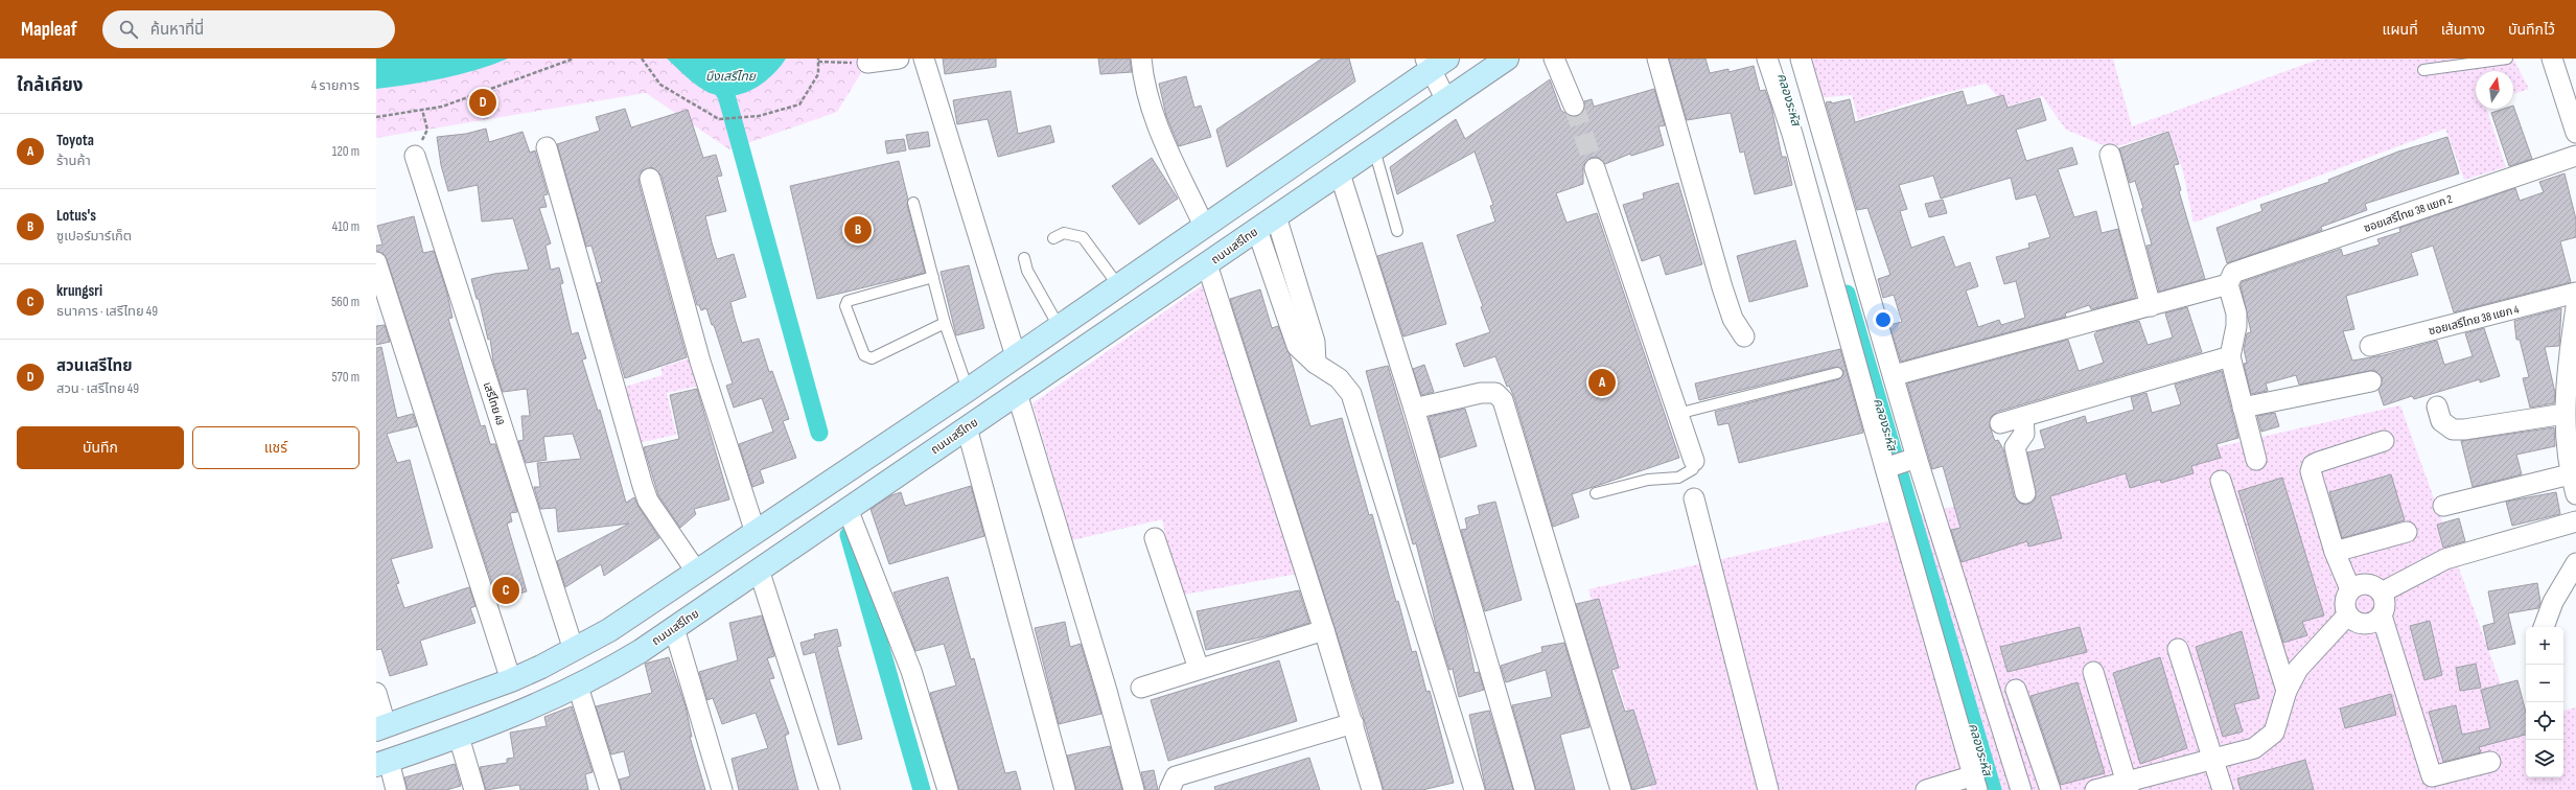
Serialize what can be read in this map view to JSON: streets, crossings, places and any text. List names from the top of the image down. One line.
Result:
{"streets":{"main road":["ถนนเสรีไทย"],"street":["ซอยเสรีไทย 38 แยก 2","ซอยเสรีไทย 38 แยก 4","เสรีไทย 49"]},"water":["บึงเสรีไทย","คลองระหัส"],"north":"top","page":{"header":"Mapleaf","search":"ค้นหาที่นี่","nav":["แผนที่","เส้นทาง","บันทึกไว้"],"heading":["ใกล้เคียง","4 รายการ"],"pins":["D","B","A","C"],"list":[{"mark":"A","name":"Toyota","note":"ร้านค้า","value":"120 m"},{"mark":"B","name":"Lotus's","note":"ซูเปอร์มาร์เก็ต","value":"410 m"},{"mark":"C","name":"krungsri","note":"ธนาคาร · เสรีไทย 49","value":"560 m"},{"mark":"D","name":"สวนเสรีไทย","note":"สวน · เสรีไทย 49","value":"570 m"}],"buttons":["บันทึก","แชร์"],"map_buttons":["+","−"]}}
